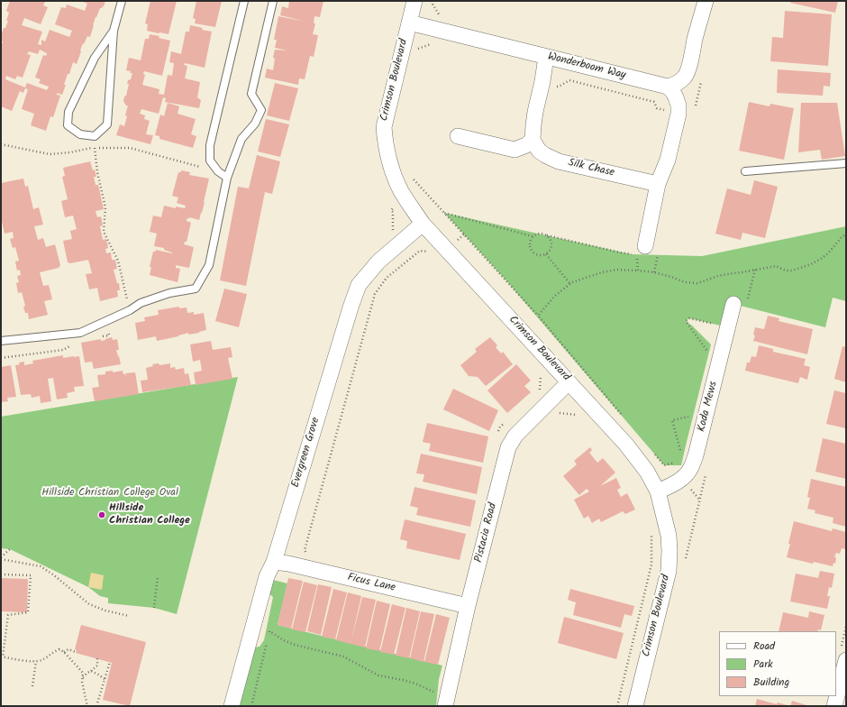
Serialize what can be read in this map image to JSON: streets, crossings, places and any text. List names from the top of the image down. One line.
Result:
{"streets":{"street":["Wonderboom Way","Crimson Boulevard","Silk Chase","Koda Mews","Evergreen Grove","Pistacia Road","Ficus Lane"]},"crossings":[["Wonderboom Way","Crimson Boulevard"],["Crimson Boulevard","Koda Mews"],["Crimson Boulevard","Evergreen Grove"],["Crimson Boulevard","Pistacia Road"],["Evergreen Grove","Ficus Lane"],["Pistacia Road","Ficus Lane"]],"parks":["Hillside Christian College Oval"],"places":["Hillside Christian College"],"legend":["Road","Park","Building"]}
